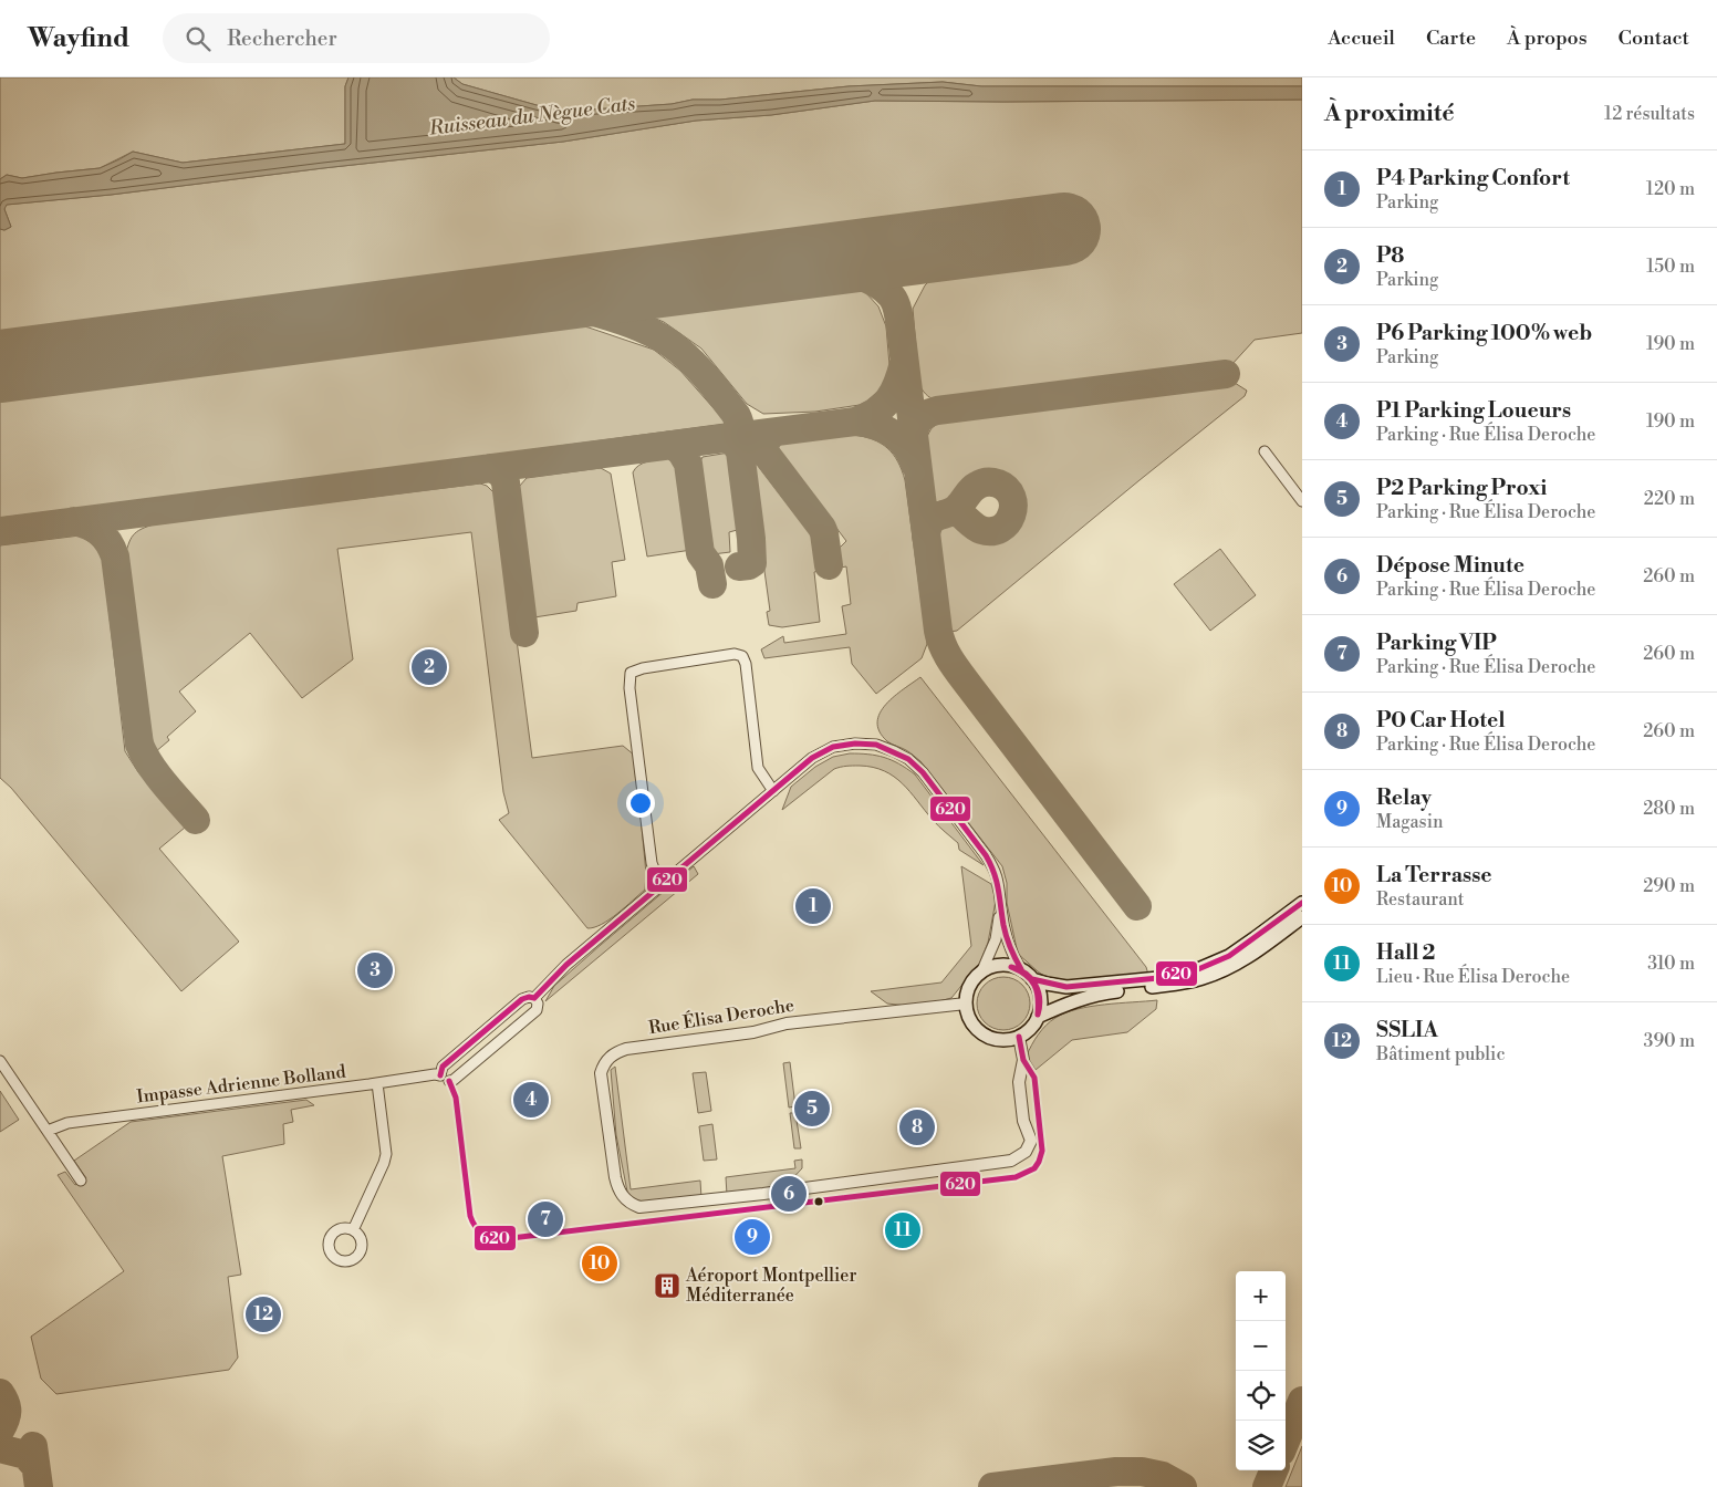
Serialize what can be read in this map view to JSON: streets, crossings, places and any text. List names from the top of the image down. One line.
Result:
{"streets":{"street":["Rue Élisa Deroche","Impasse Adrienne Bolland"]},"water":["Ruisseau du Nègue Cats"],"places":{"building":["Aéroport Montpellier Méditerranée"]},"lines":["transit line 620"],"page":{"header":"Wayfind","search":"Rechercher","nav":["Accueil","Carte","À propos","Contact"],"heading":["À proximité","12 résultats"],"list":[{"mark":"1","name":"P4 Parking Confort","note":"Parking","value":"120 m"},{"mark":"2","name":"P8","note":"Parking","value":"150 m"},{"mark":"3","name":"P6 Parking 100% web","note":"Parking","value":"190 m"},{"mark":"4","name":"P1 Parking Loueurs","note":"Parking · Rue Élisa Deroche","value":"190 m"},{"mark":"5","name":"P2 Parking Proxi","note":"Parking · Rue Élisa Deroche","value":"220 m"},{"mark":"6","name":"Dépose Minute","note":"Parking · Rue Élisa Deroche","value":"260 m"},{"mark":"7","name":"Parking VIP","note":"Parking · Rue Élisa Deroche","value":"260 m"},{"mark":"8","name":"P0 Car Hotel","note":"Parking · Rue Élisa Deroche","value":"260 m"},{"mark":"9","name":"Relay","note":"Magasin","value":"280 m"},{"mark":"10","name":"La Terrasse","note":"Restaurant","value":"290 m"},{"mark":"11","name":"Hall 2","note":"Lieu · Rue Élisa Deroche","value":"310 m"},{"mark":"12","name":"SSLIA","note":"Bâtiment public","value":"390 m"}],"pins":["2","1","3","4","5","8","6","7","11","9","10","12"],"map_buttons":["+","−"]}}
